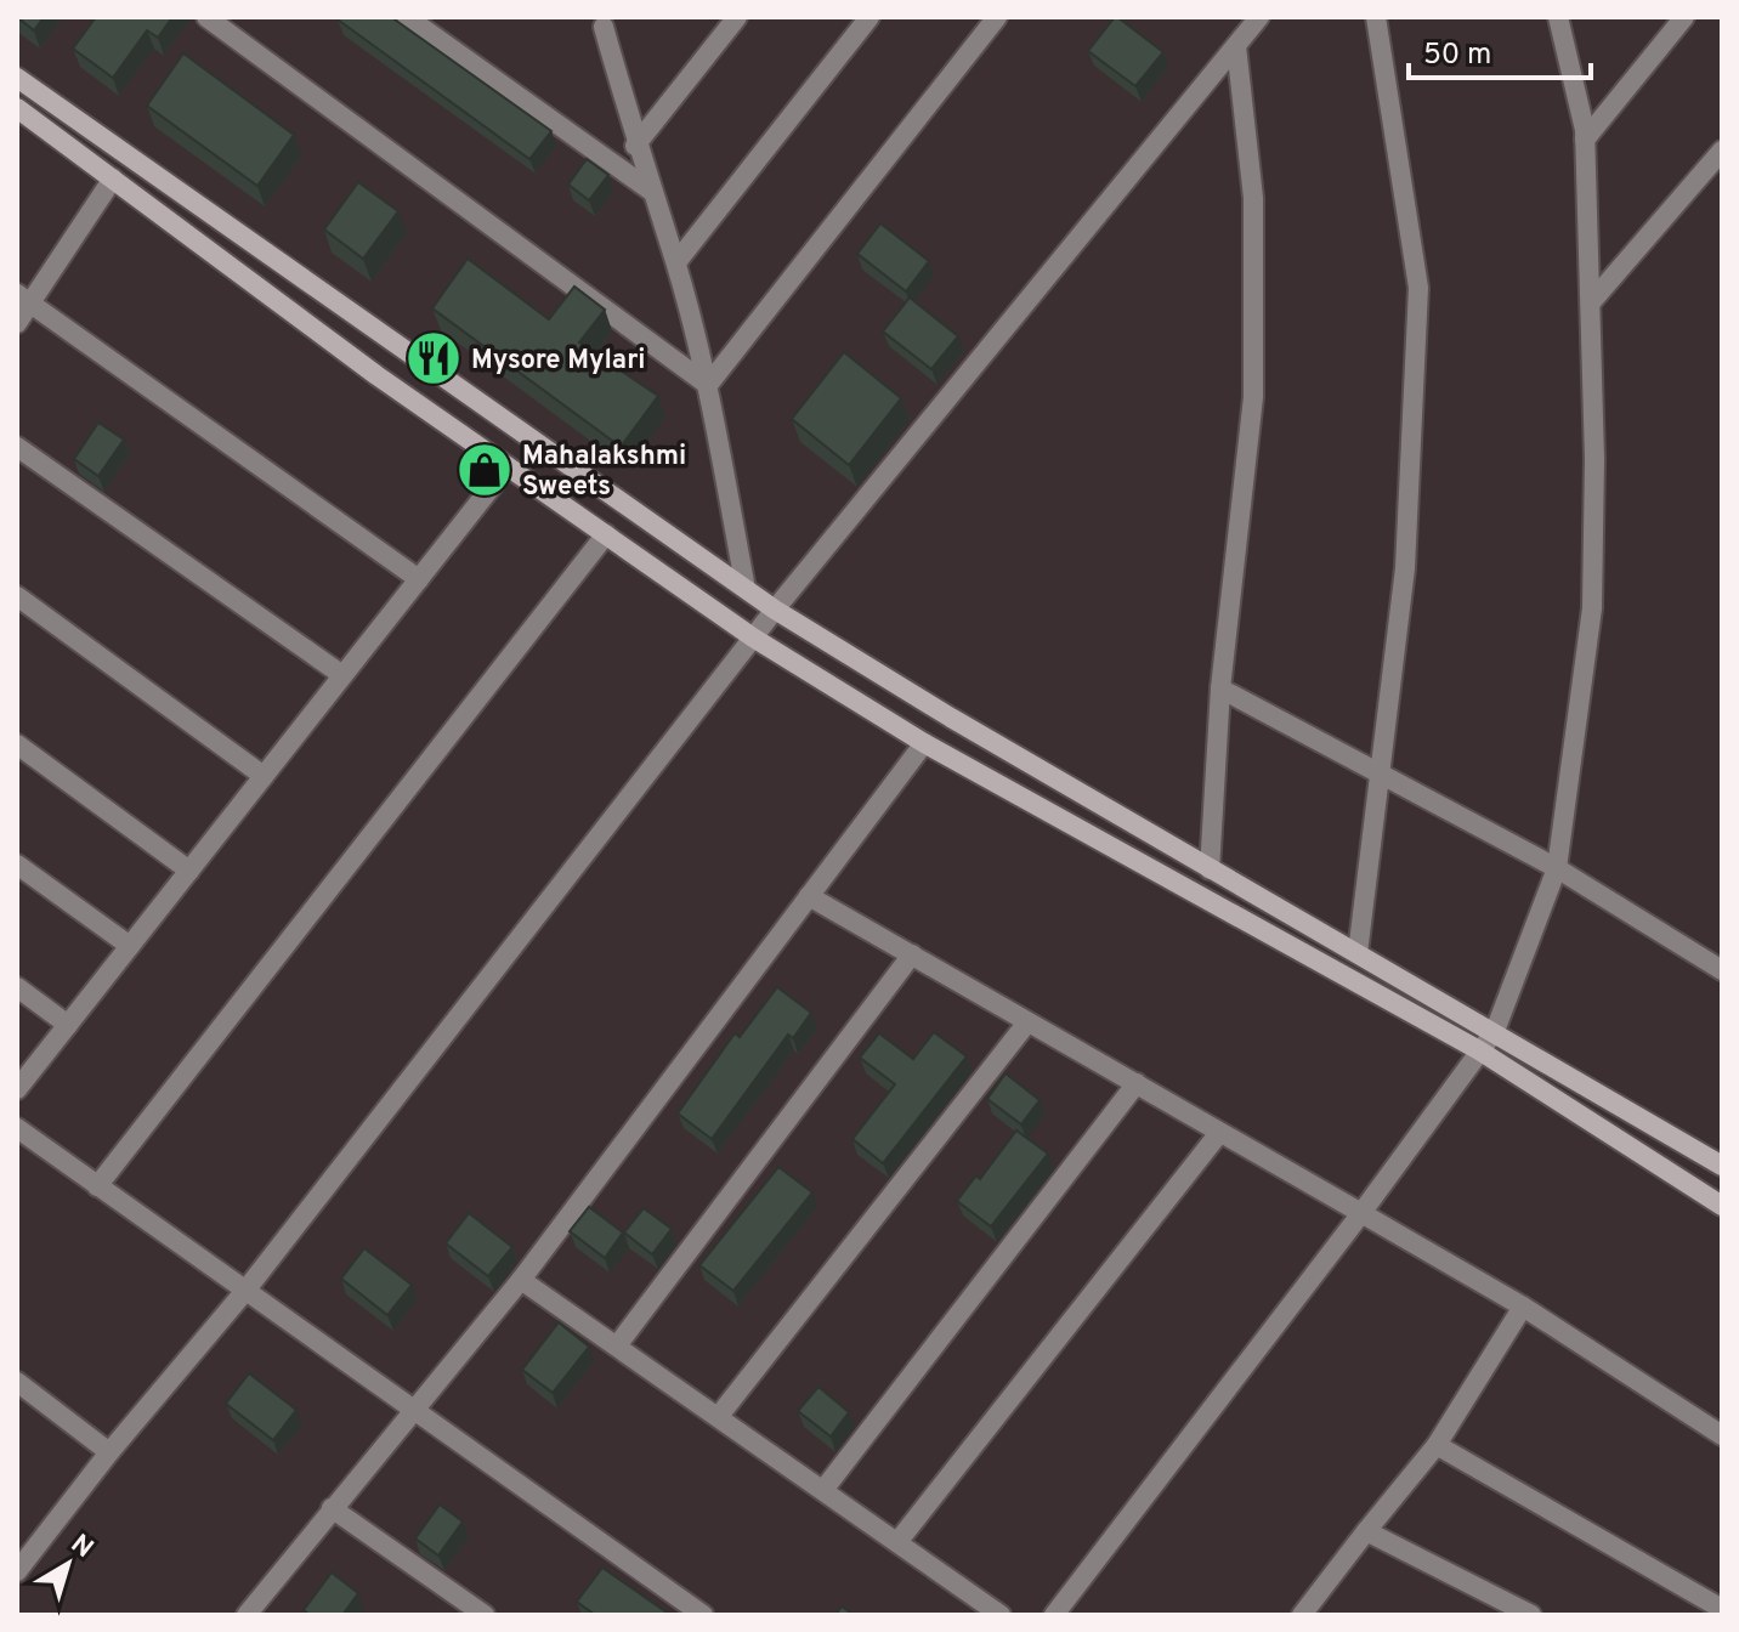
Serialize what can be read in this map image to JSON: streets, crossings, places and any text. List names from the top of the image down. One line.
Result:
{"places":{"restaurant":["Mysore Mylari"],"shop":["Mahalakshmi Sweets"]},"scale_bar":"50 m","north":"top right"}
